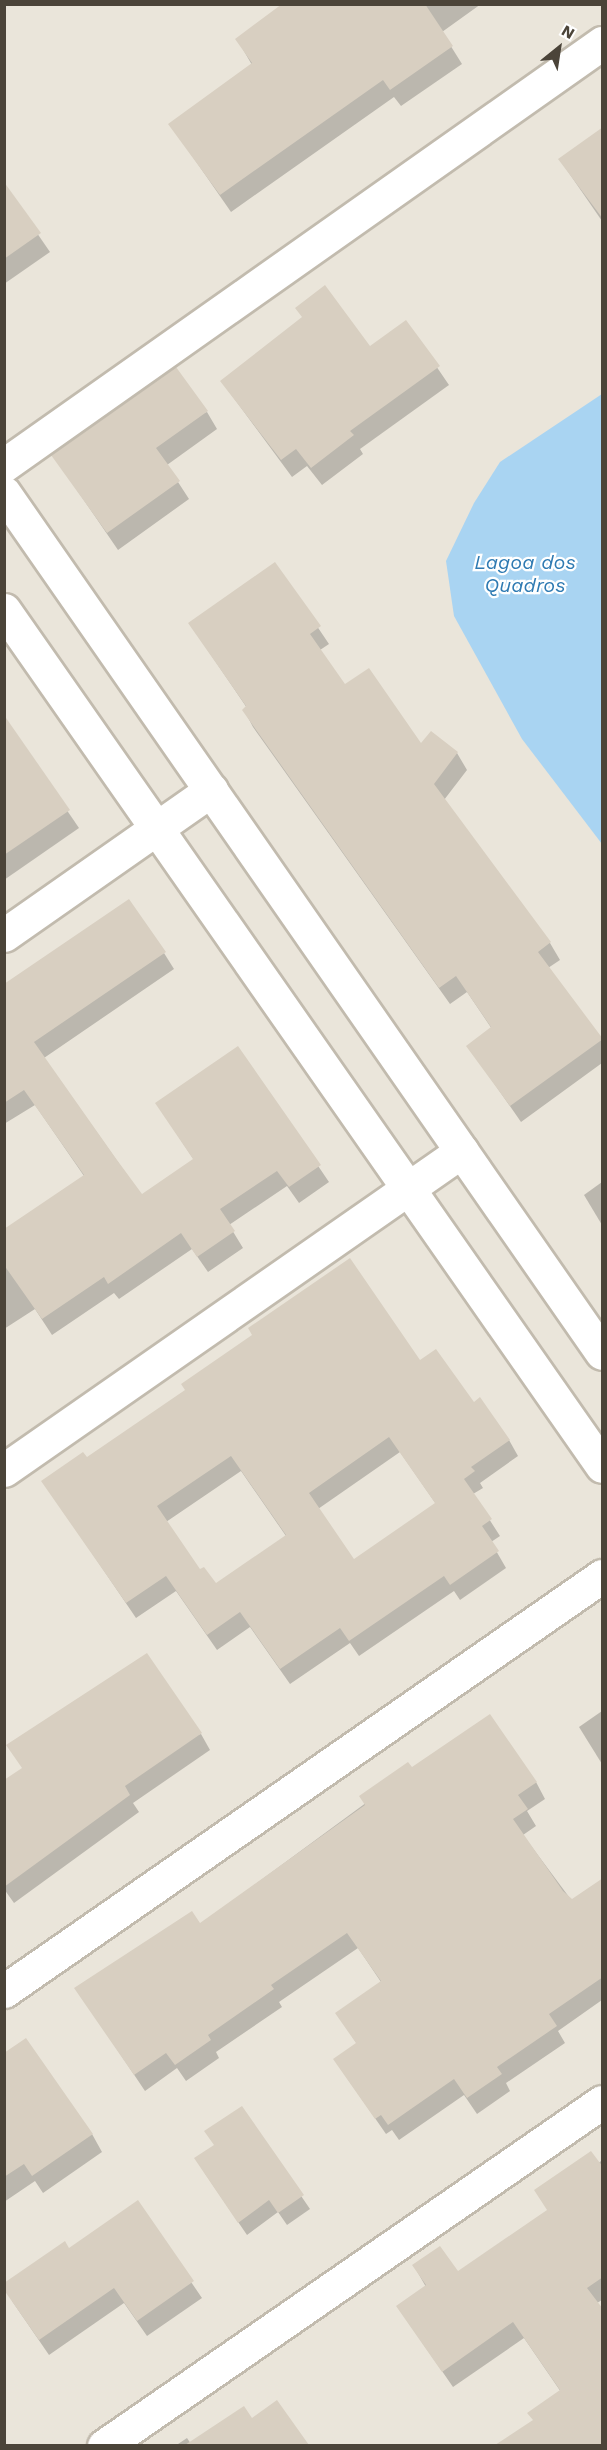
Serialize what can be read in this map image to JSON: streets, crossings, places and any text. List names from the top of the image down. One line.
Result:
{"water":["Lagoa dos Quadros"],"north":"top right"}
